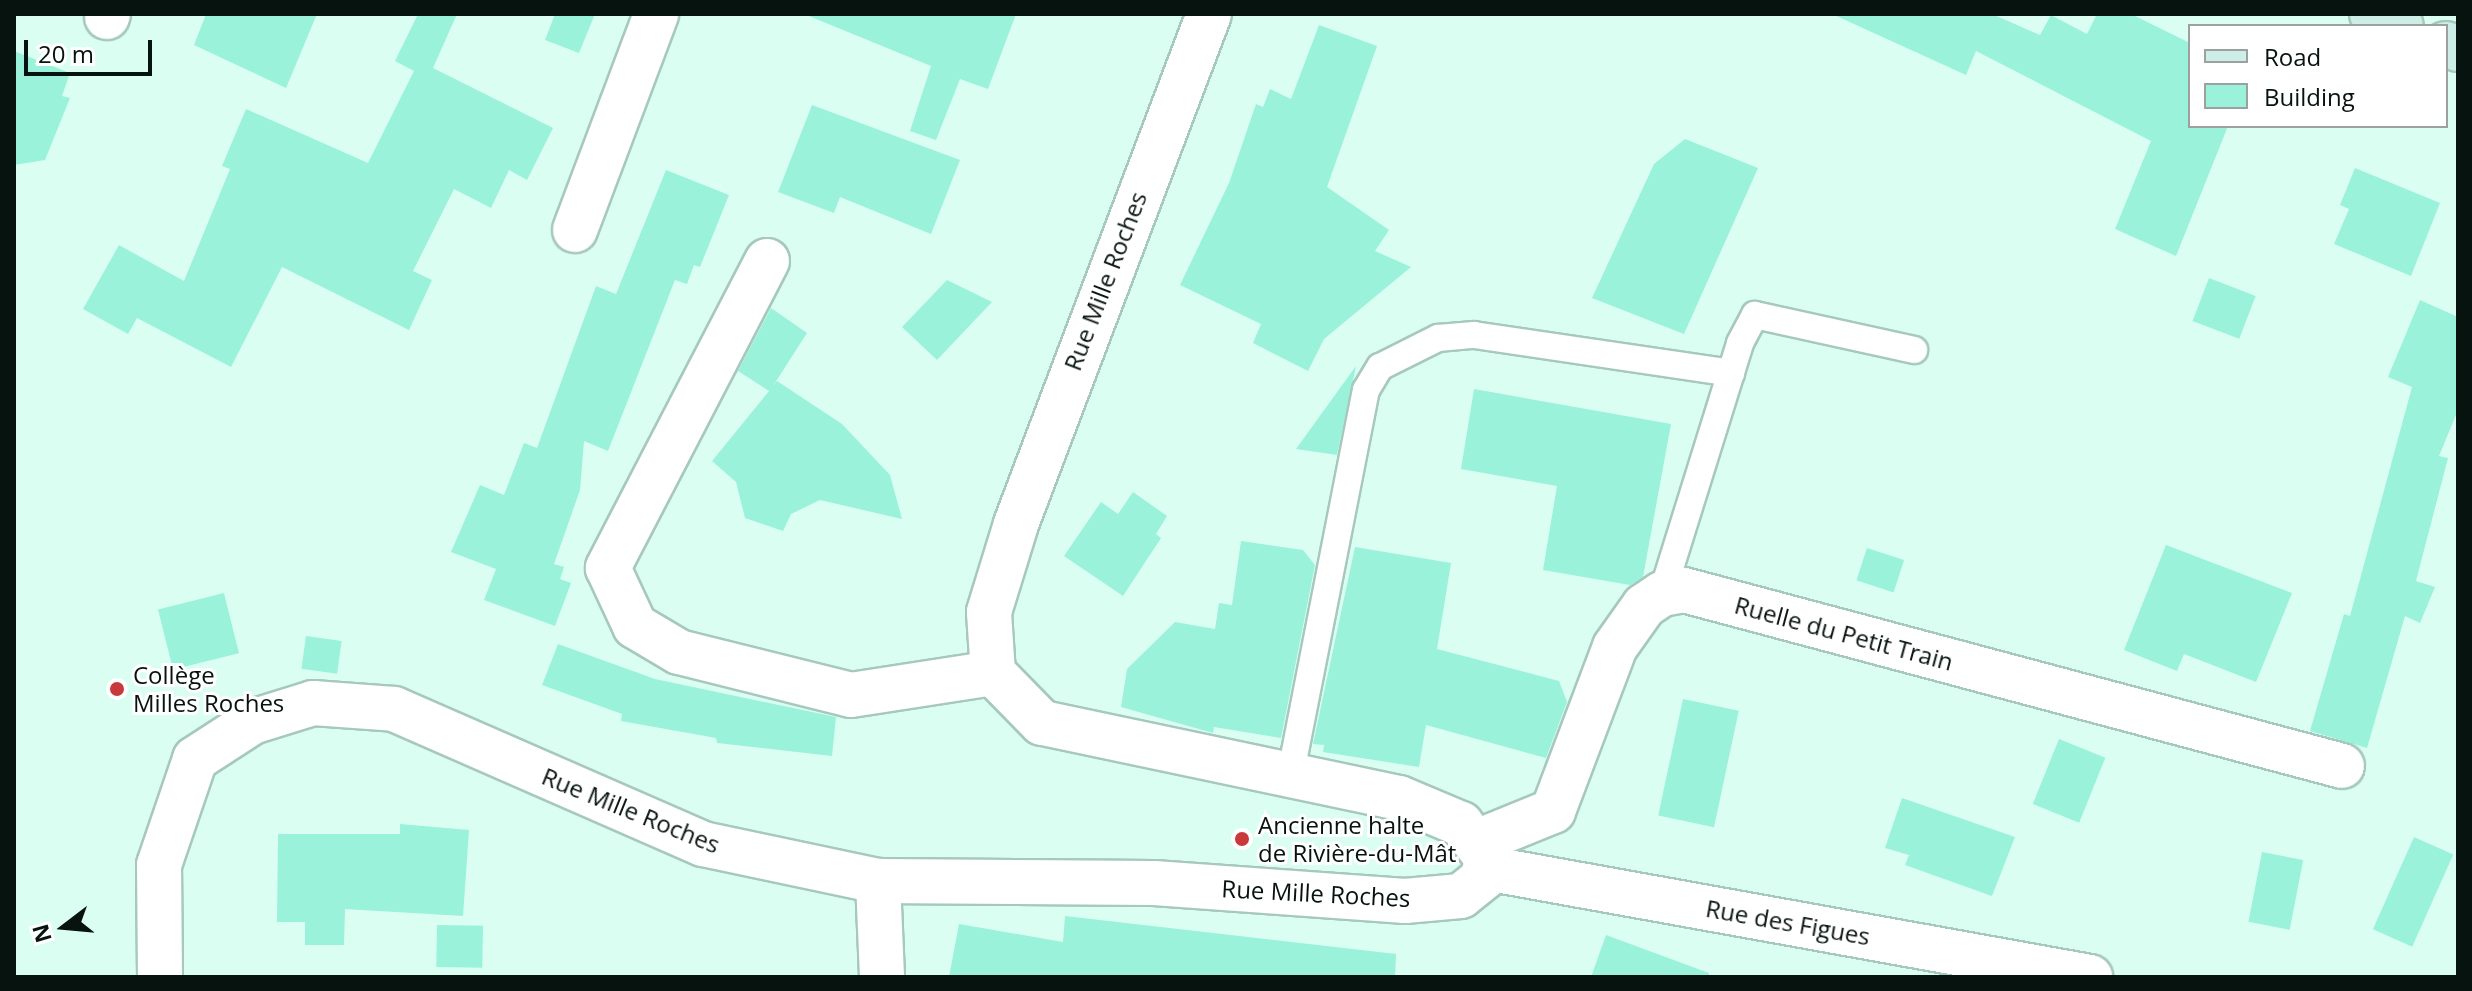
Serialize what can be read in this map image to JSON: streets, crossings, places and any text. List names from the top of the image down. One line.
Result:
{"streets":{"street":["Rue Mille Roches","Ruelle du Petit Train","Rue des Figues"]},"crossings":[["Rue Mille Roches","Rue des Figues"]],"places":["Collège Milles Roches","Ancienne halte de Rivière-du-Mât"],"legend":["Road","Building"],"scale_bar":"20 m","north":"left"}
